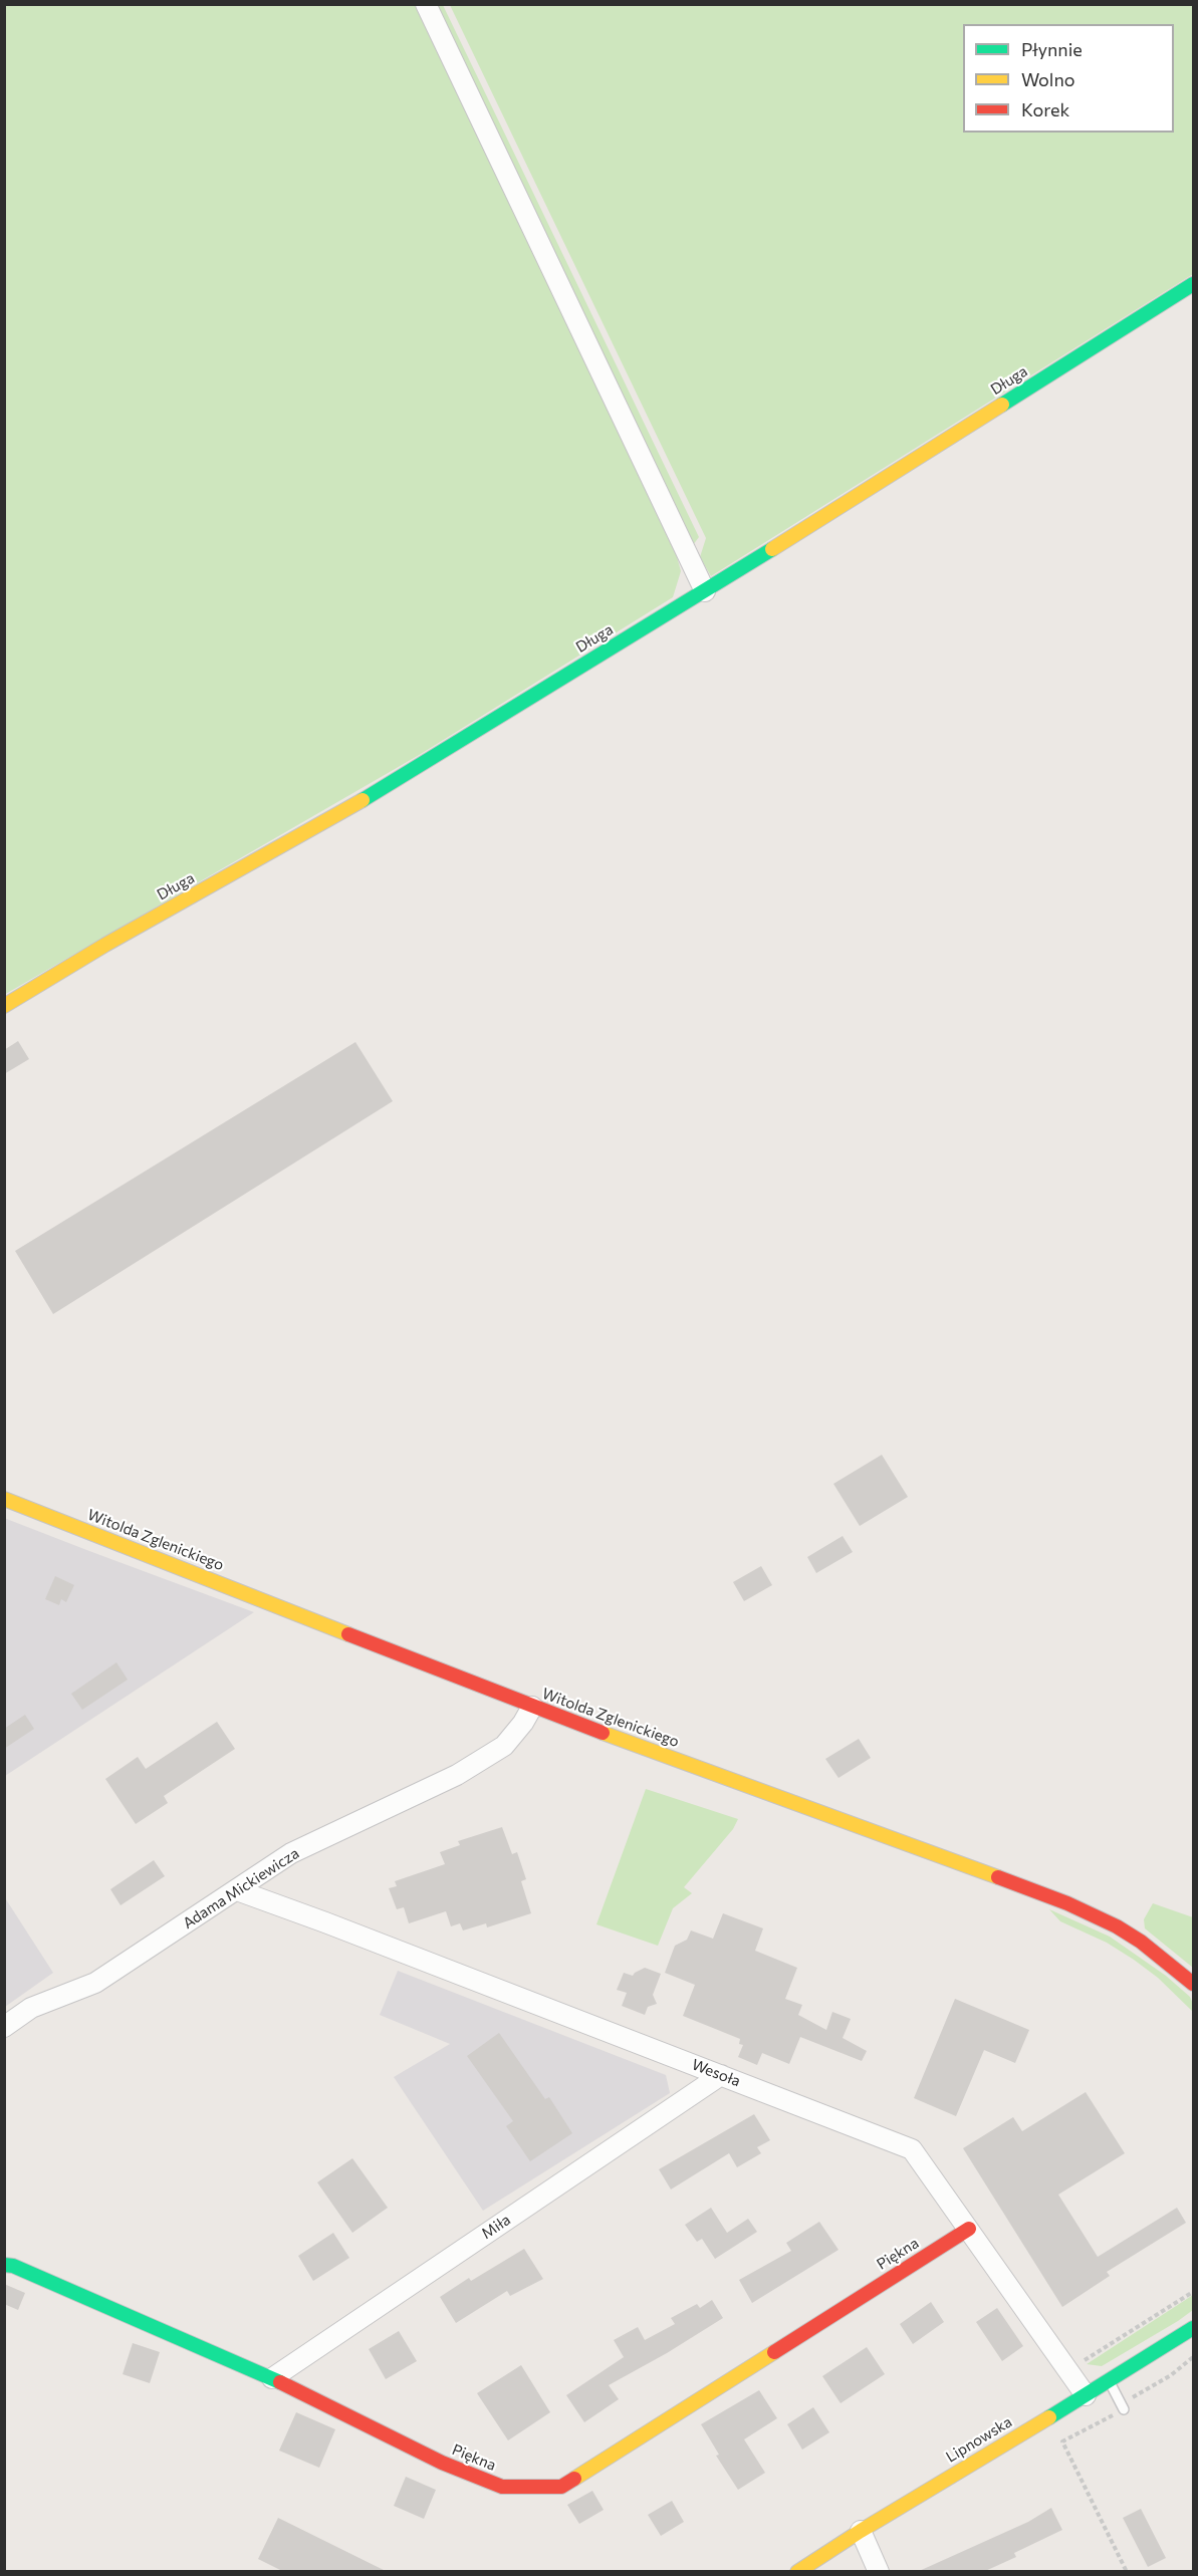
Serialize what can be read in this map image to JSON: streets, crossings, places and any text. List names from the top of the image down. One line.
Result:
{"streets":{"street":["Długa","Witolda Zglenickiego","Adama Mickiewicza","Wesoła","Miła","Piękna","Lipnowska"]},"crossings":[["Witolda Zglenickiego","Adama Mickiewicza"],["Adama Mickiewicza","Wesoła"],["Wesoła","Miła"],["Wesoła","Piękna"],["Wesoła","Lipnowska"],["Miła","Piękna"]],"legend":["Płynnie","Wolno","Korek"]}
